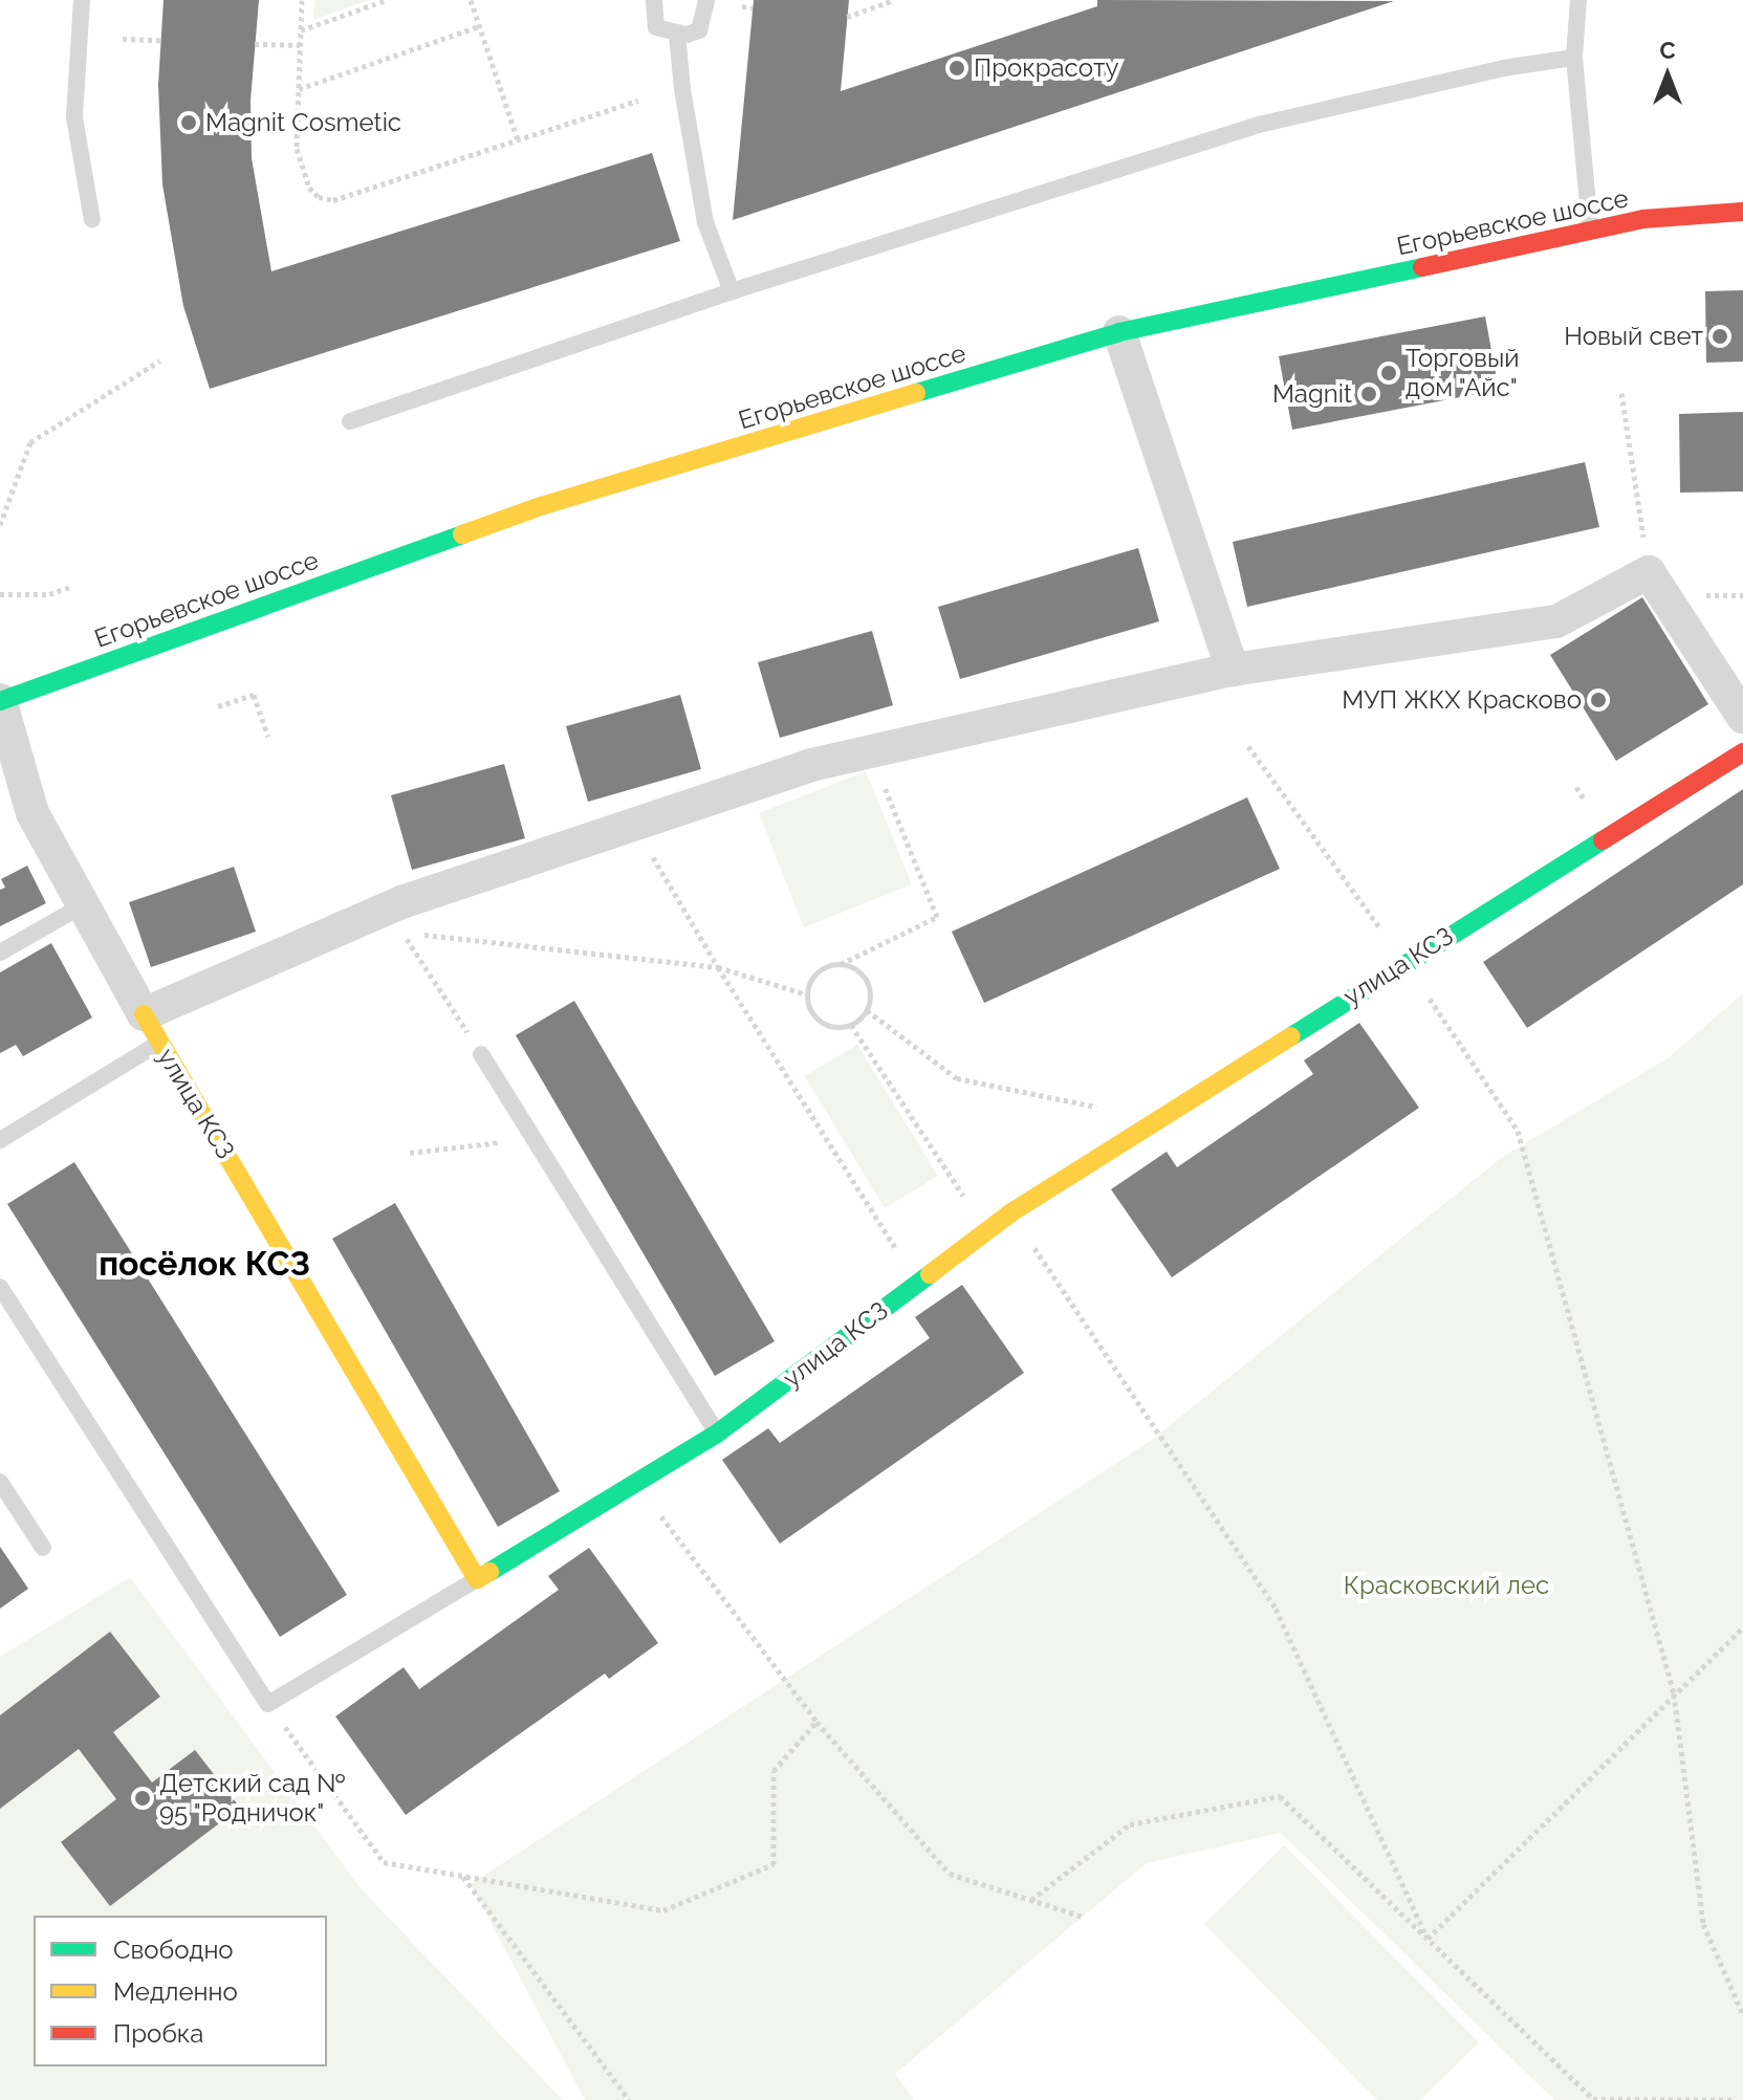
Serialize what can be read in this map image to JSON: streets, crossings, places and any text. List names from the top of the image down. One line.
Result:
{"streets":{"street":["Егорьевское шоссе","улица КСЗ"]},"crossings":[["Егорьевское шоссе","улица КСЗ"]],"districts":["посёлок КСЗ"],"parks":["Красковский лес"],"places":["Прокрасоту","Magnit Cosmetic","Новый свет","Торговый дом \"Айс\"","Magnit","МУП ЖКХ Красково","Детский сад № 95 \"Родничок\""],"legend":["Свободно","Медленно","Пробка"],"north":"top"}
